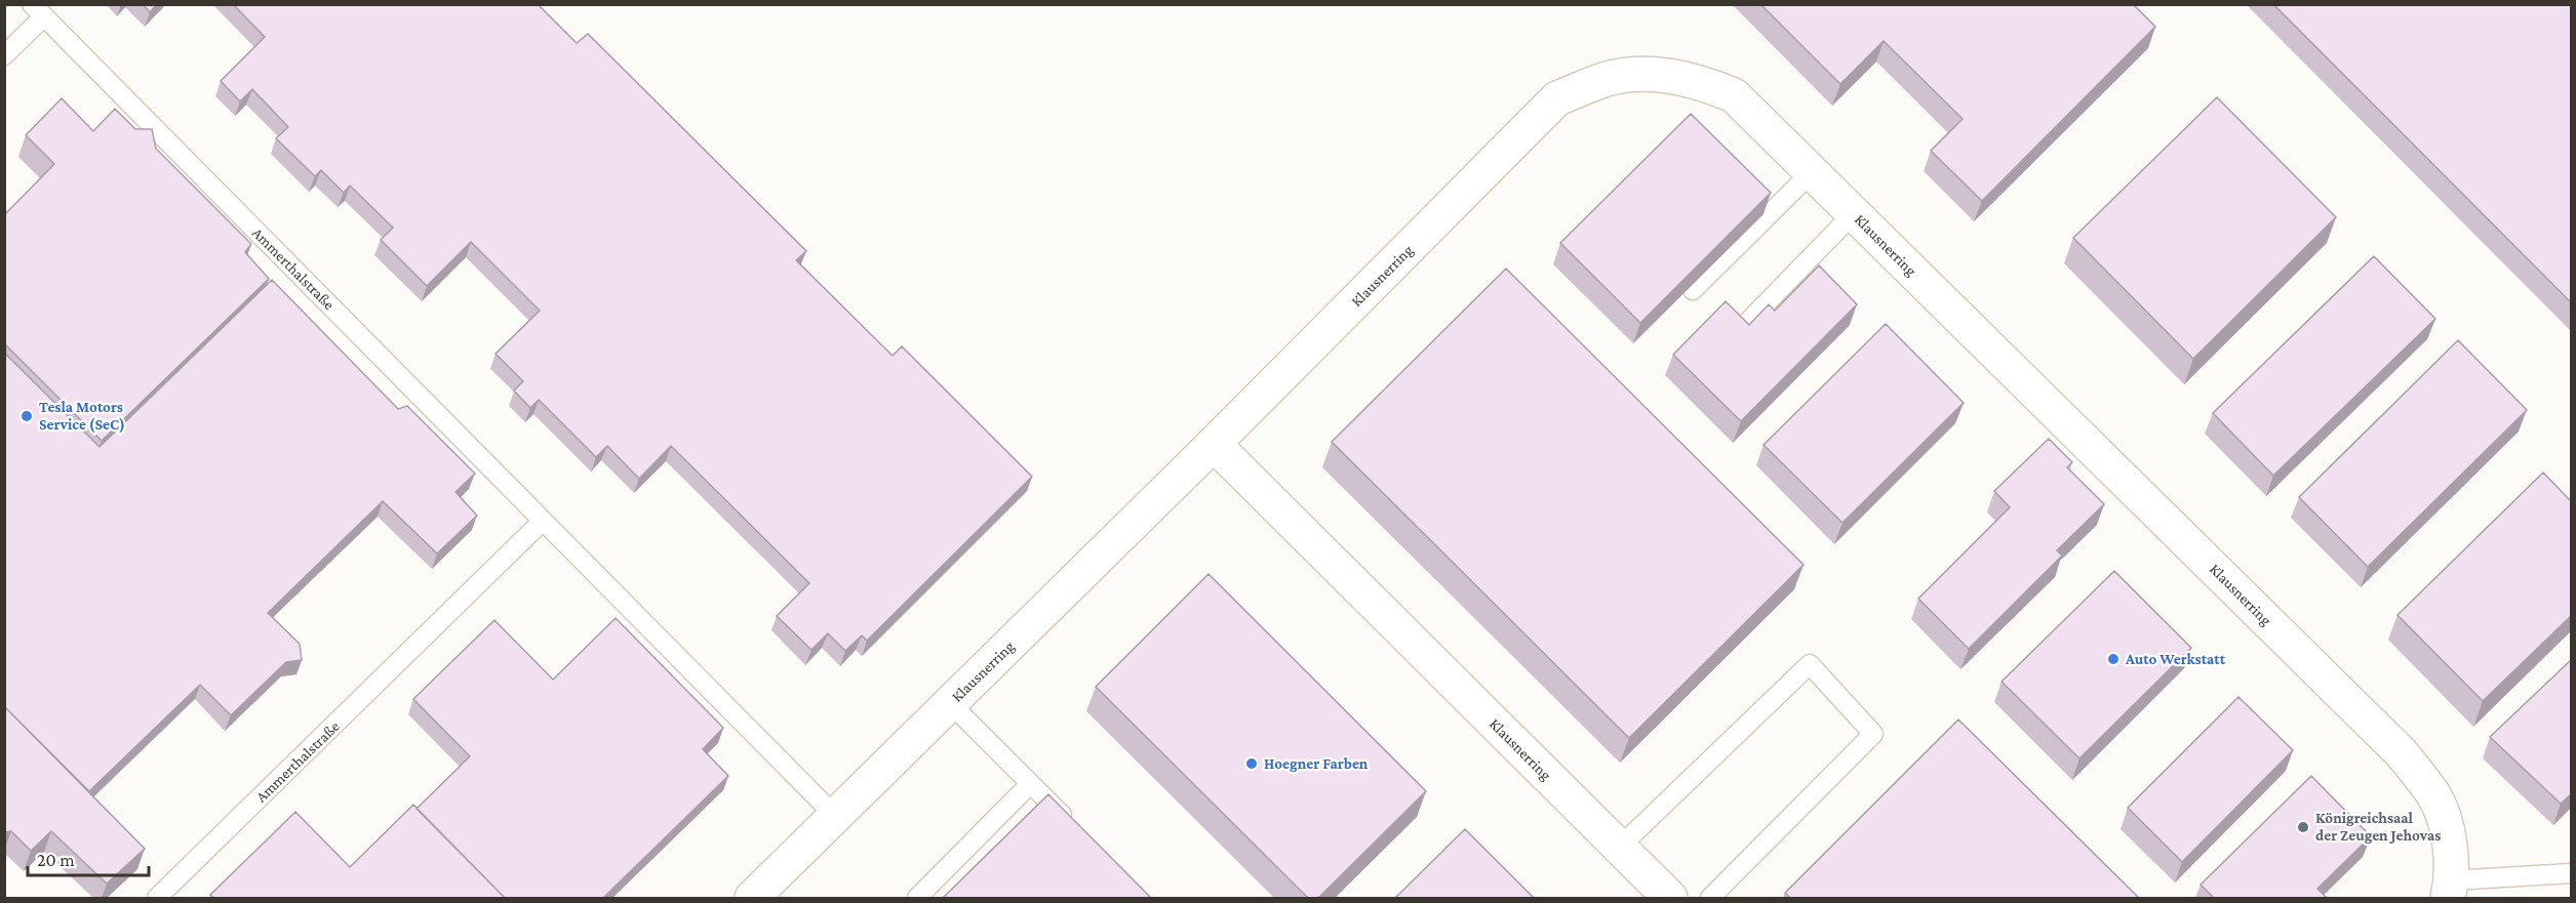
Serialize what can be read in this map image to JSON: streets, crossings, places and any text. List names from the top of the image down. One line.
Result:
{"streets":{"street":["Klausnerring"],"lane":["Ammerthalstraße"]},"crossings":[["Klausnerring","Ammerthalstraße"]],"places":["Tesla Motors Service (SeC)","Auto Werkstatt","Hoegner Farben","Königreichsaal der Zeugen Jehovas"],"scale_bar":"20 m"}
